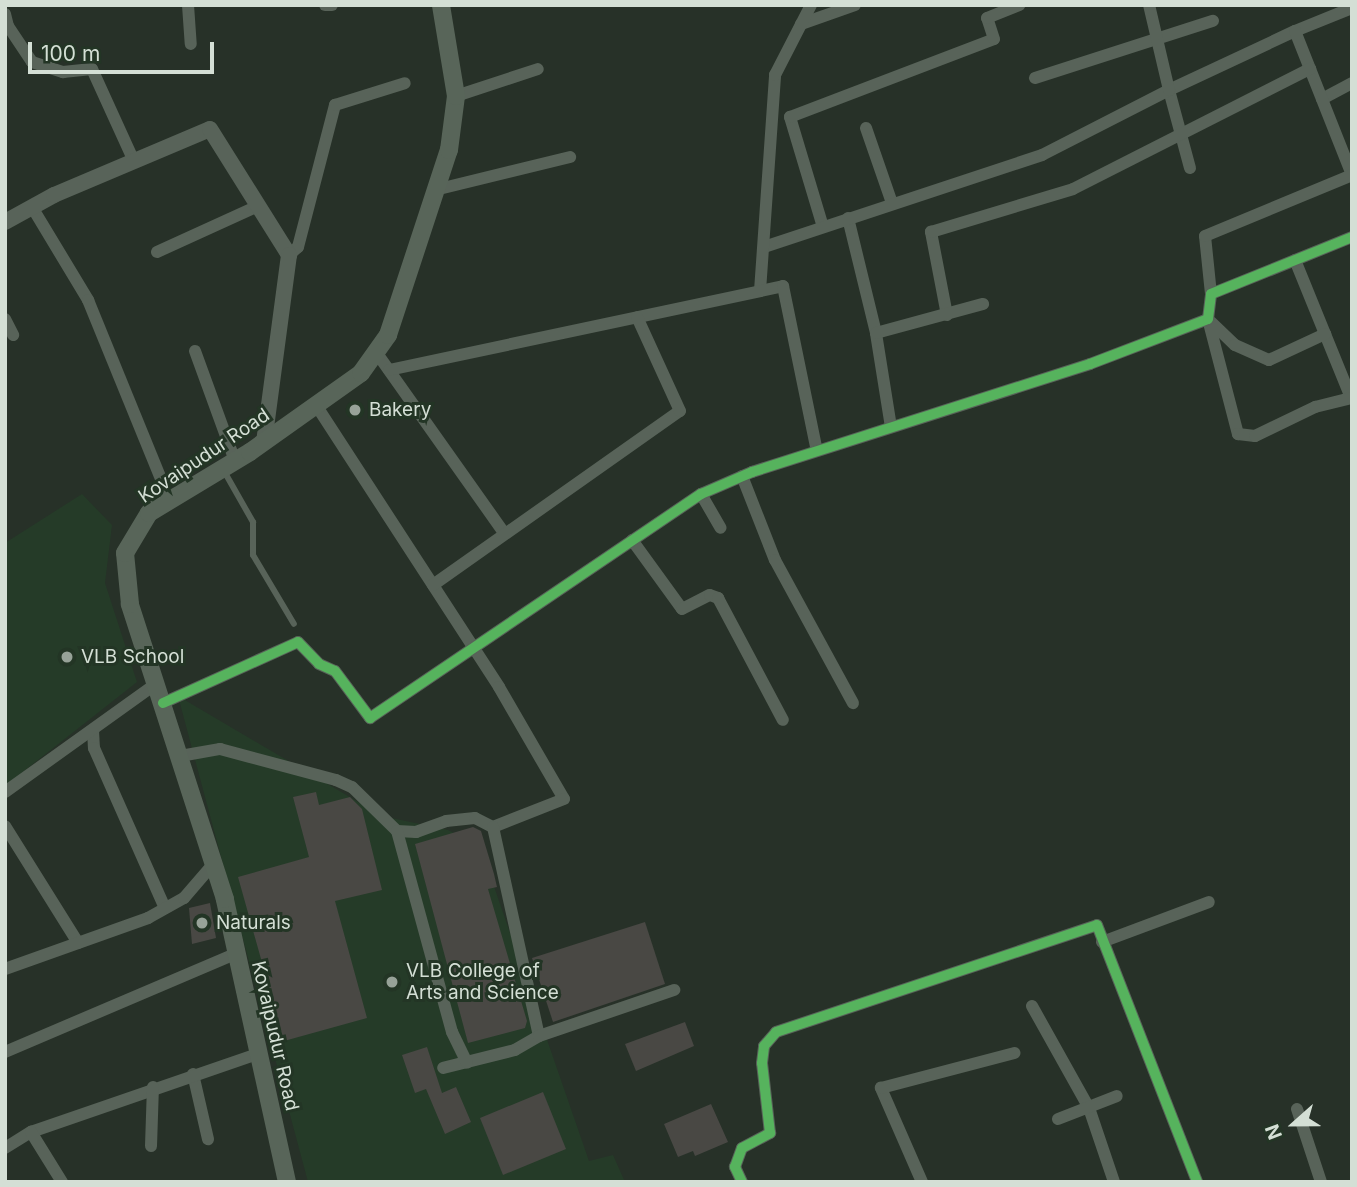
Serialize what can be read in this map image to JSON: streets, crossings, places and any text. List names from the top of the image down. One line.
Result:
{"streets":{"main road":["Kovaipudur Road"]},"places":["Bakery","VLB School","Naturals","VLB College of Arts and Science"],"scale_bar":"100 m","north":"left"}
